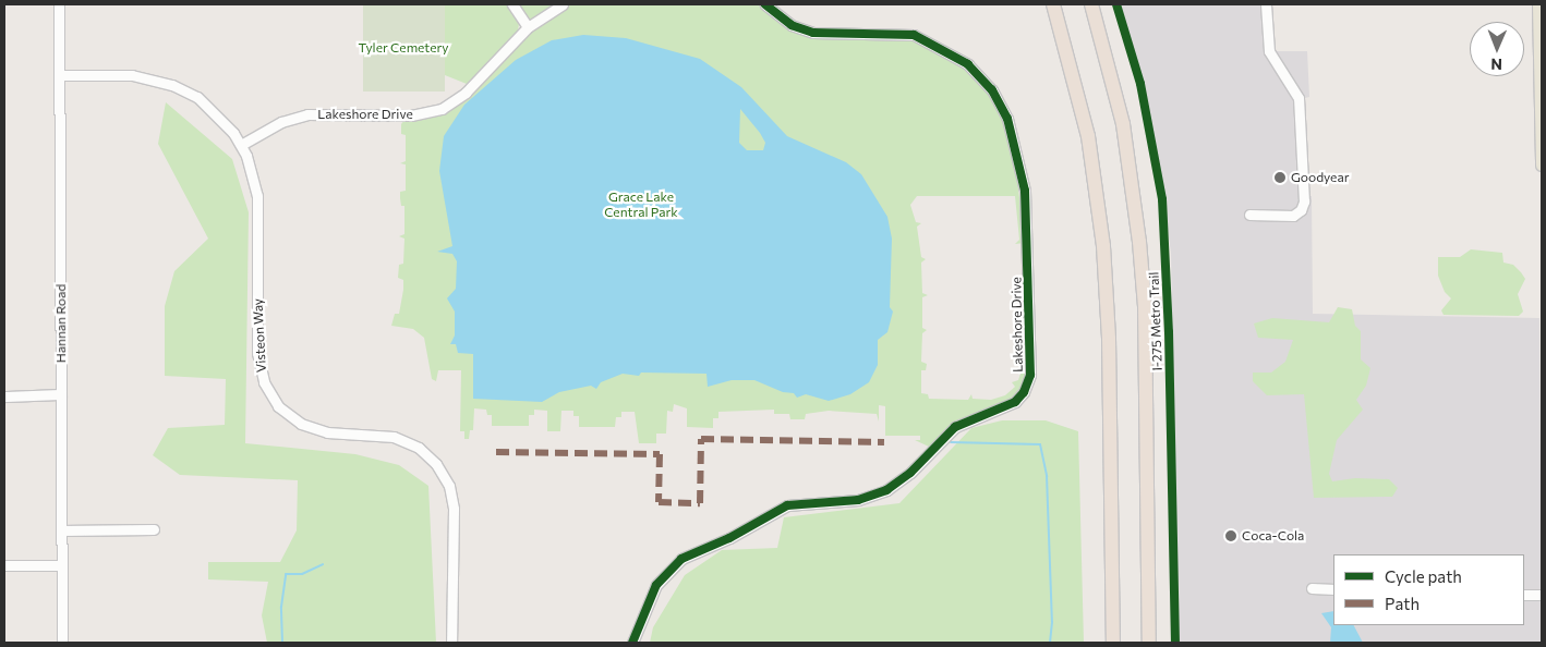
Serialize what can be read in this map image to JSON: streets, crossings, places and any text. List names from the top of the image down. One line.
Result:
{"streets":{"street":["Lakeshore Drive","Hannan Road","Visteon Way"],"cycle path":["I-275 Metro Trail"]},"crossings":[["Lakeshore Drive","Visteon Way"],["Hannan Road","Visteon Way"]],"parks":["Tyler Cemetery","Grace Lake Central Park"],"places":["Goodyear","Coca-Cola"],"legend":["Cycle path","Path"],"north":"bottom"}
